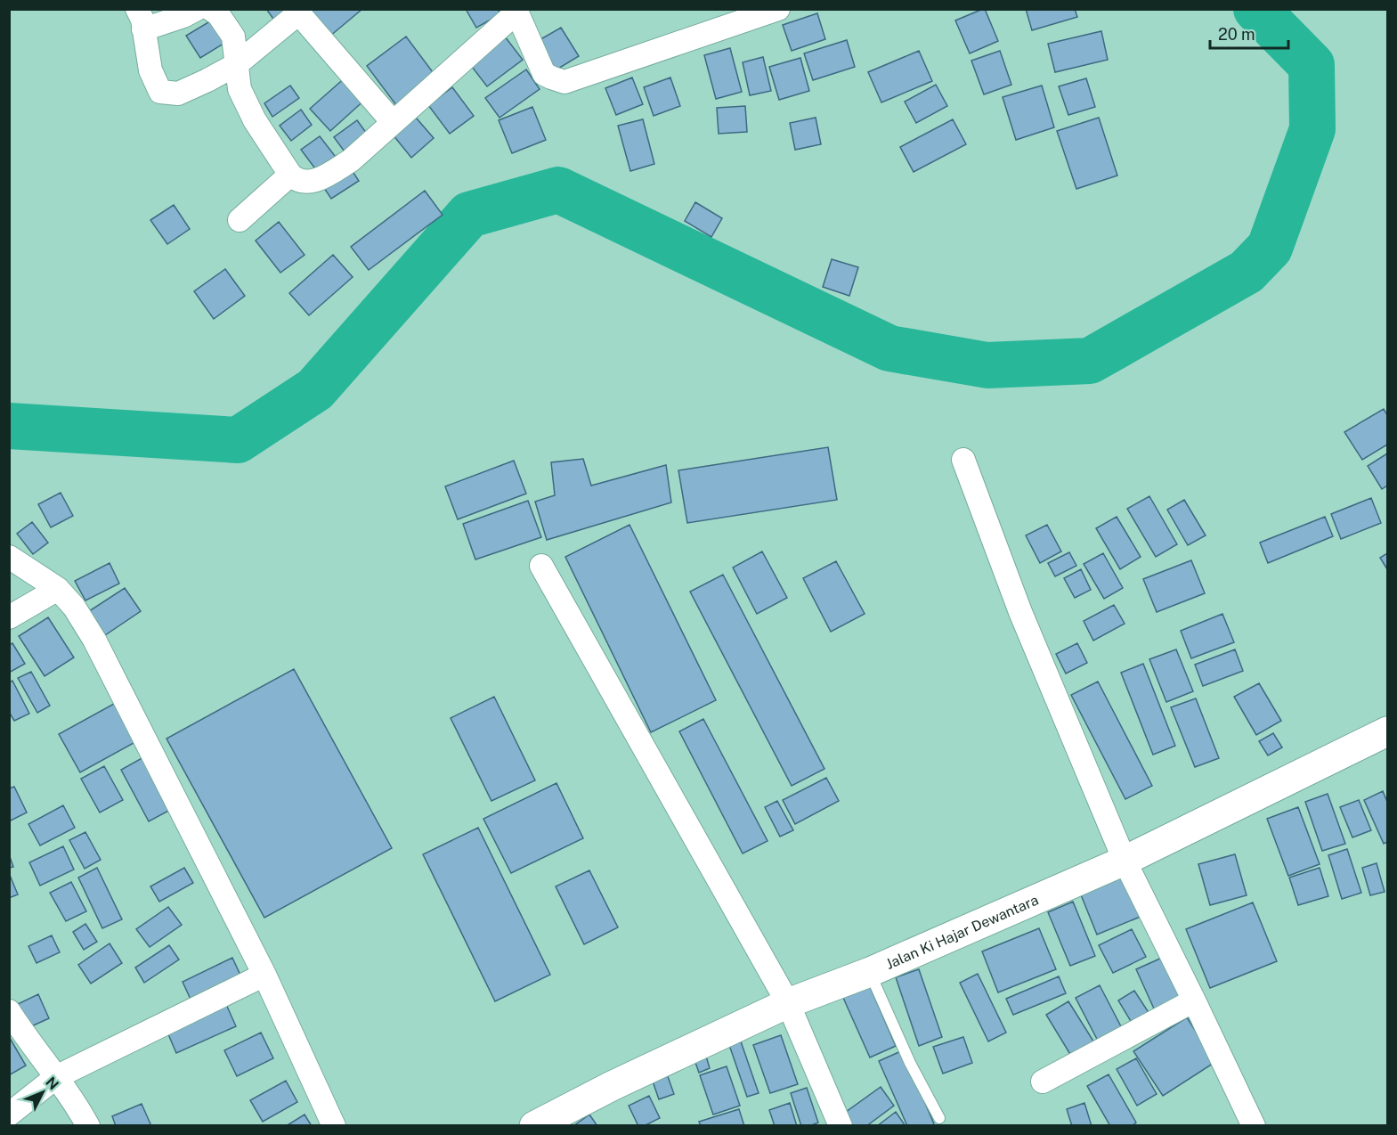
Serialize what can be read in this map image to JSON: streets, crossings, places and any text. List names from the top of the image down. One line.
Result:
{"streets":{"main road":["Jalan Ki Hajar Dewantara"]},"scale_bar":"20 m","north":"top right"}
